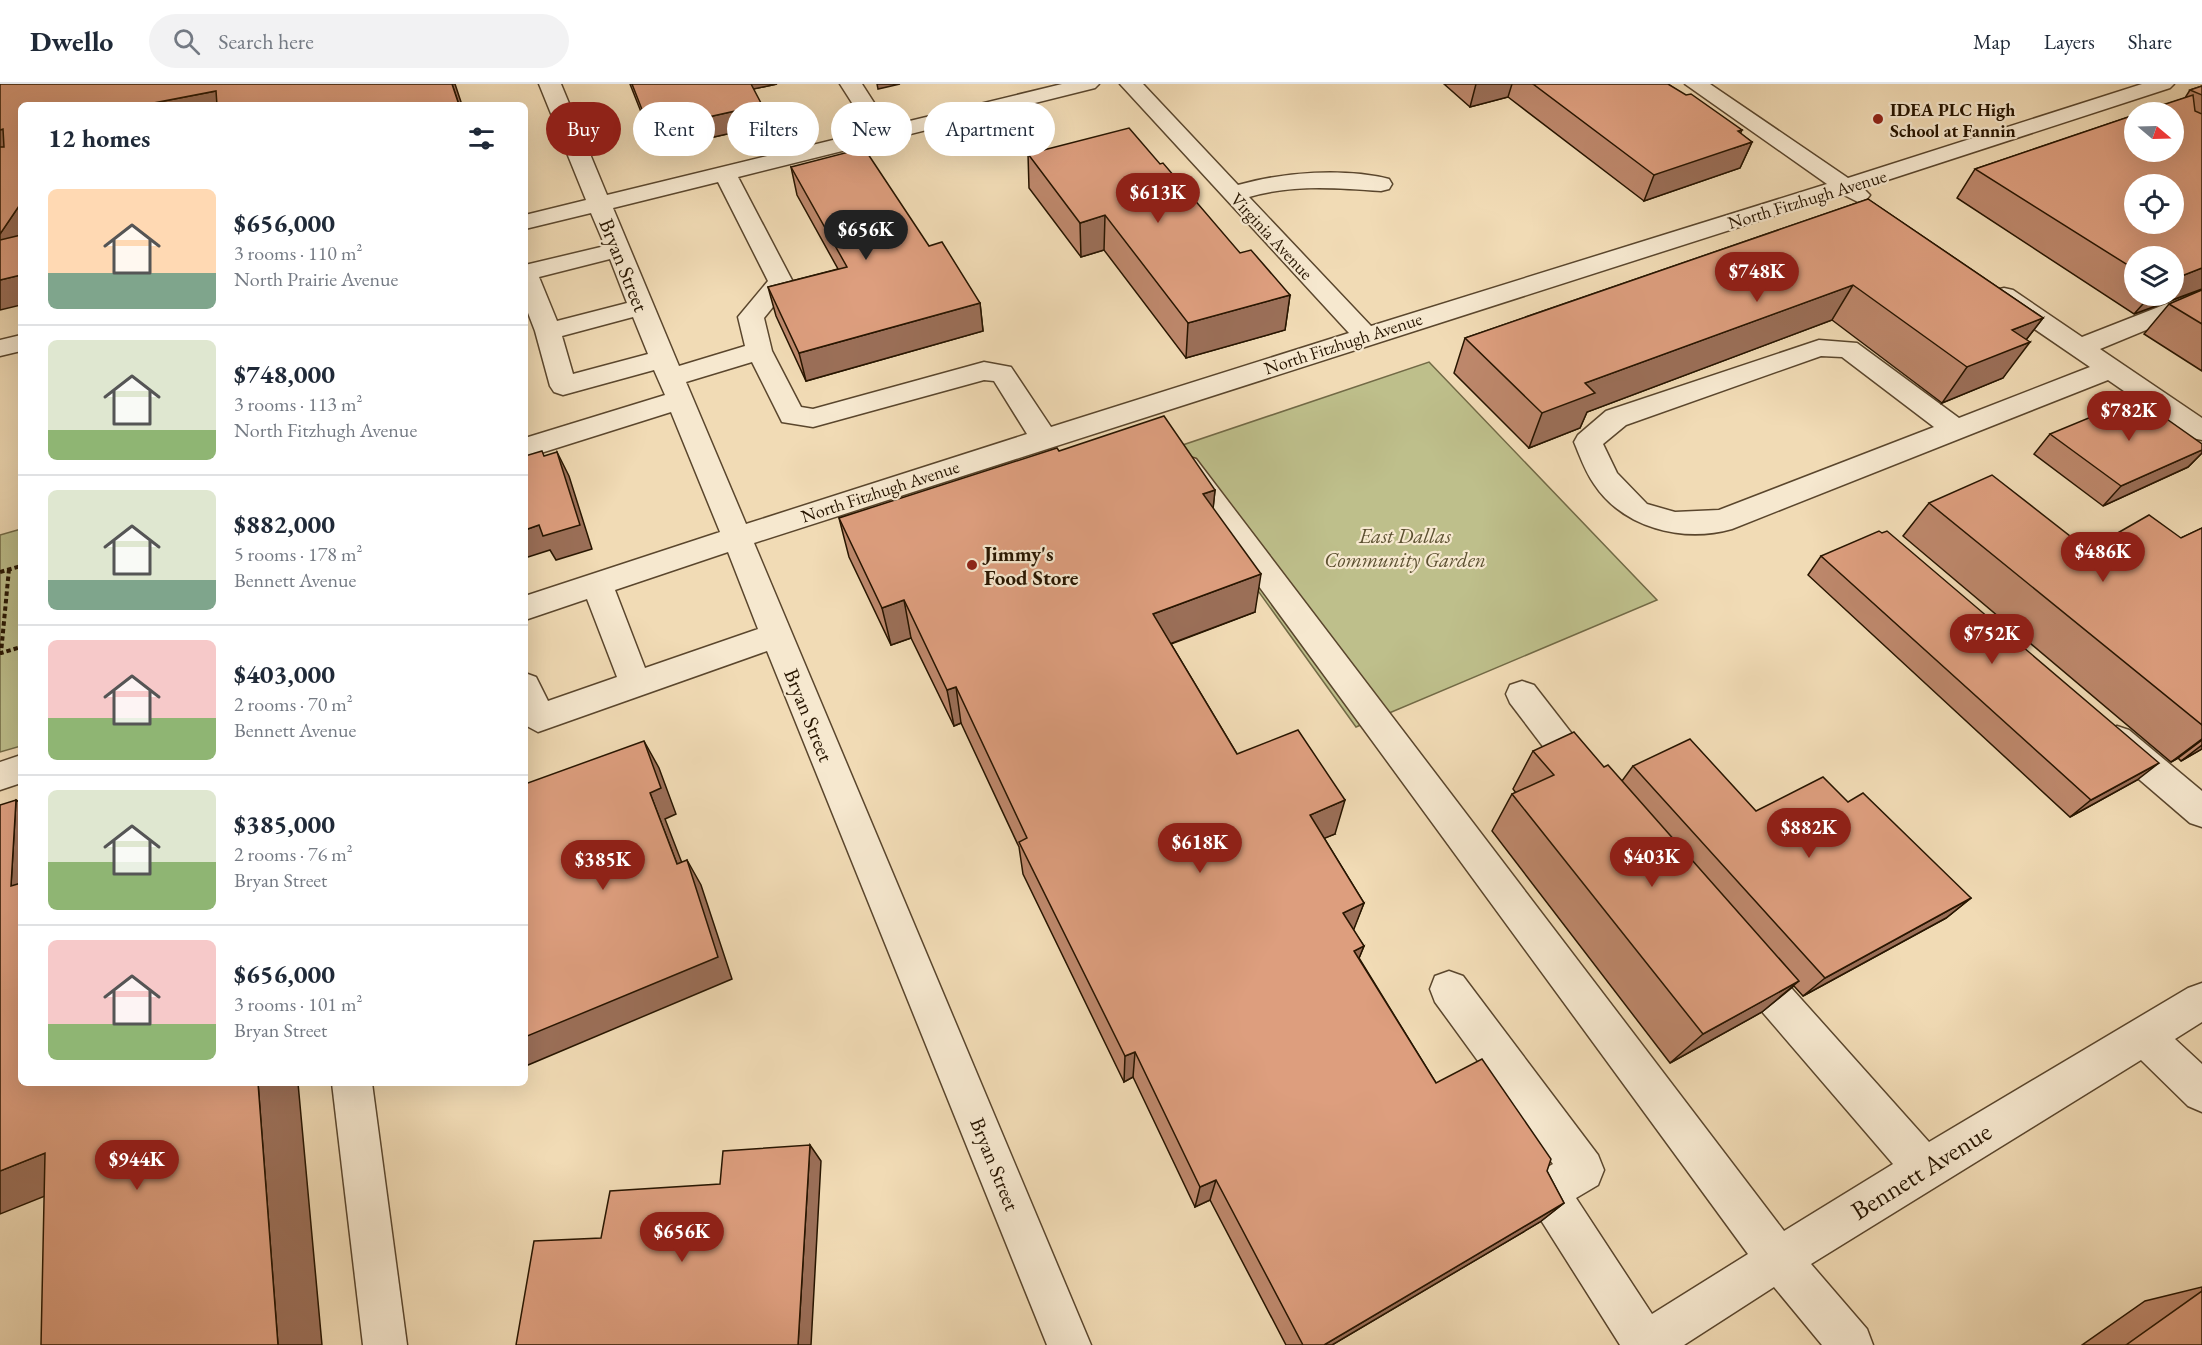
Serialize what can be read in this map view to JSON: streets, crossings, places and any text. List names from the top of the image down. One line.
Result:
{"streets":{"street":["North Fitzhugh Avenue","Virginia Avenue","Bryan Street","Bennett Avenue"]},"crossings":[["North Fitzhugh Avenue","Virginia Avenue"],["North Fitzhugh Avenue","Bryan Street"]],"parks":["East Dallas Community Garden"],"places":["IDEA PLC High School at Fannin","Jimmy's Food Store"],"north":"right","page":{"header":"Dwello","search":"Search here","nav":["Map","Layers","Share"],"chip":["Buy","Rent","Filters","New","Apartment"],"heading":"12 homes","price":["$613K","$656K","$748K","$782K","$486K","$752K","$882K","$618K","$403K","$385K","$944K","$656K"],"list":[{"name":"$656,000","note":"3 rooms · 110 m² · North Prairie Avenue"},{"name":"$748,000","note":"3 rooms · 113 m² · North Fitzhugh Avenue"},{"name":"$882,000","note":"5 rooms · 178 m² · Bennett Avenue"},{"name":"$403,000","note":"2 rooms · 70 m² · Bennett Avenue"},{"name":"$385,000","note":"2 rooms · 76 m² · Bryan Street"},{"name":"$656,000","note":"3 rooms · 101 m² · Bryan Street"}]}}
